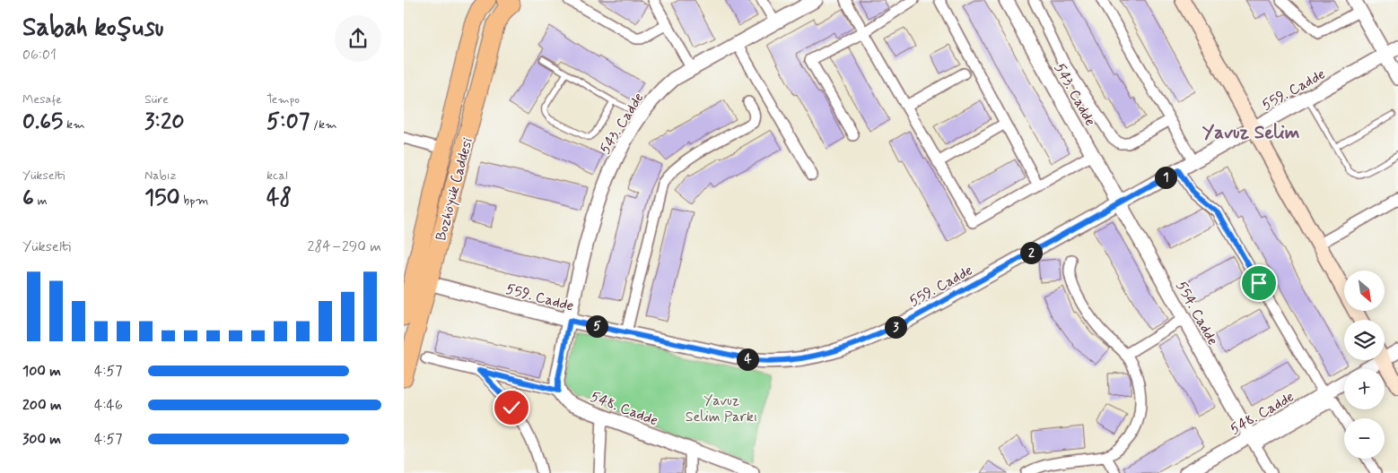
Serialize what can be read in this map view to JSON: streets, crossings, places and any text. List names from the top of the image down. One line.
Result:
{"streets":{"main road":["Bozhöyük Caddesi"],"street":["559. Cadde","543. Cadde","554. Cadde","548. Cadde"]},"crossings":[["559. Cadde","543. Cadde"],["559. Cadde","Bozhöyük Caddesi"],["559. Cadde","554. Cadde"],["543. Cadde","554. Cadde"],["554. Cadde","548. Cadde"]],"districts":["Yavuz Selim"],"parks":["Yavuz Selim Parkı"],"north":"bottom right","page":{"heading":["Sabah koşusu","06:01"],"stats":[["Mesafe","0.65 km"],["Süre","3:20"],["Tempo","5:07 /km"],["Yükselti","6 m"],["Nabız","150 bpm"],["kcal","48"]],"pins":["1","2","5","3","4"],"chart":["Yükselti","284–290 m"],"map_buttons":["+","−"],"list":[{"name":"100 m","note":"4:57"},{"name":"200 m","note":"4:46"},{"name":"300 m","note":"4:57"}]}}
